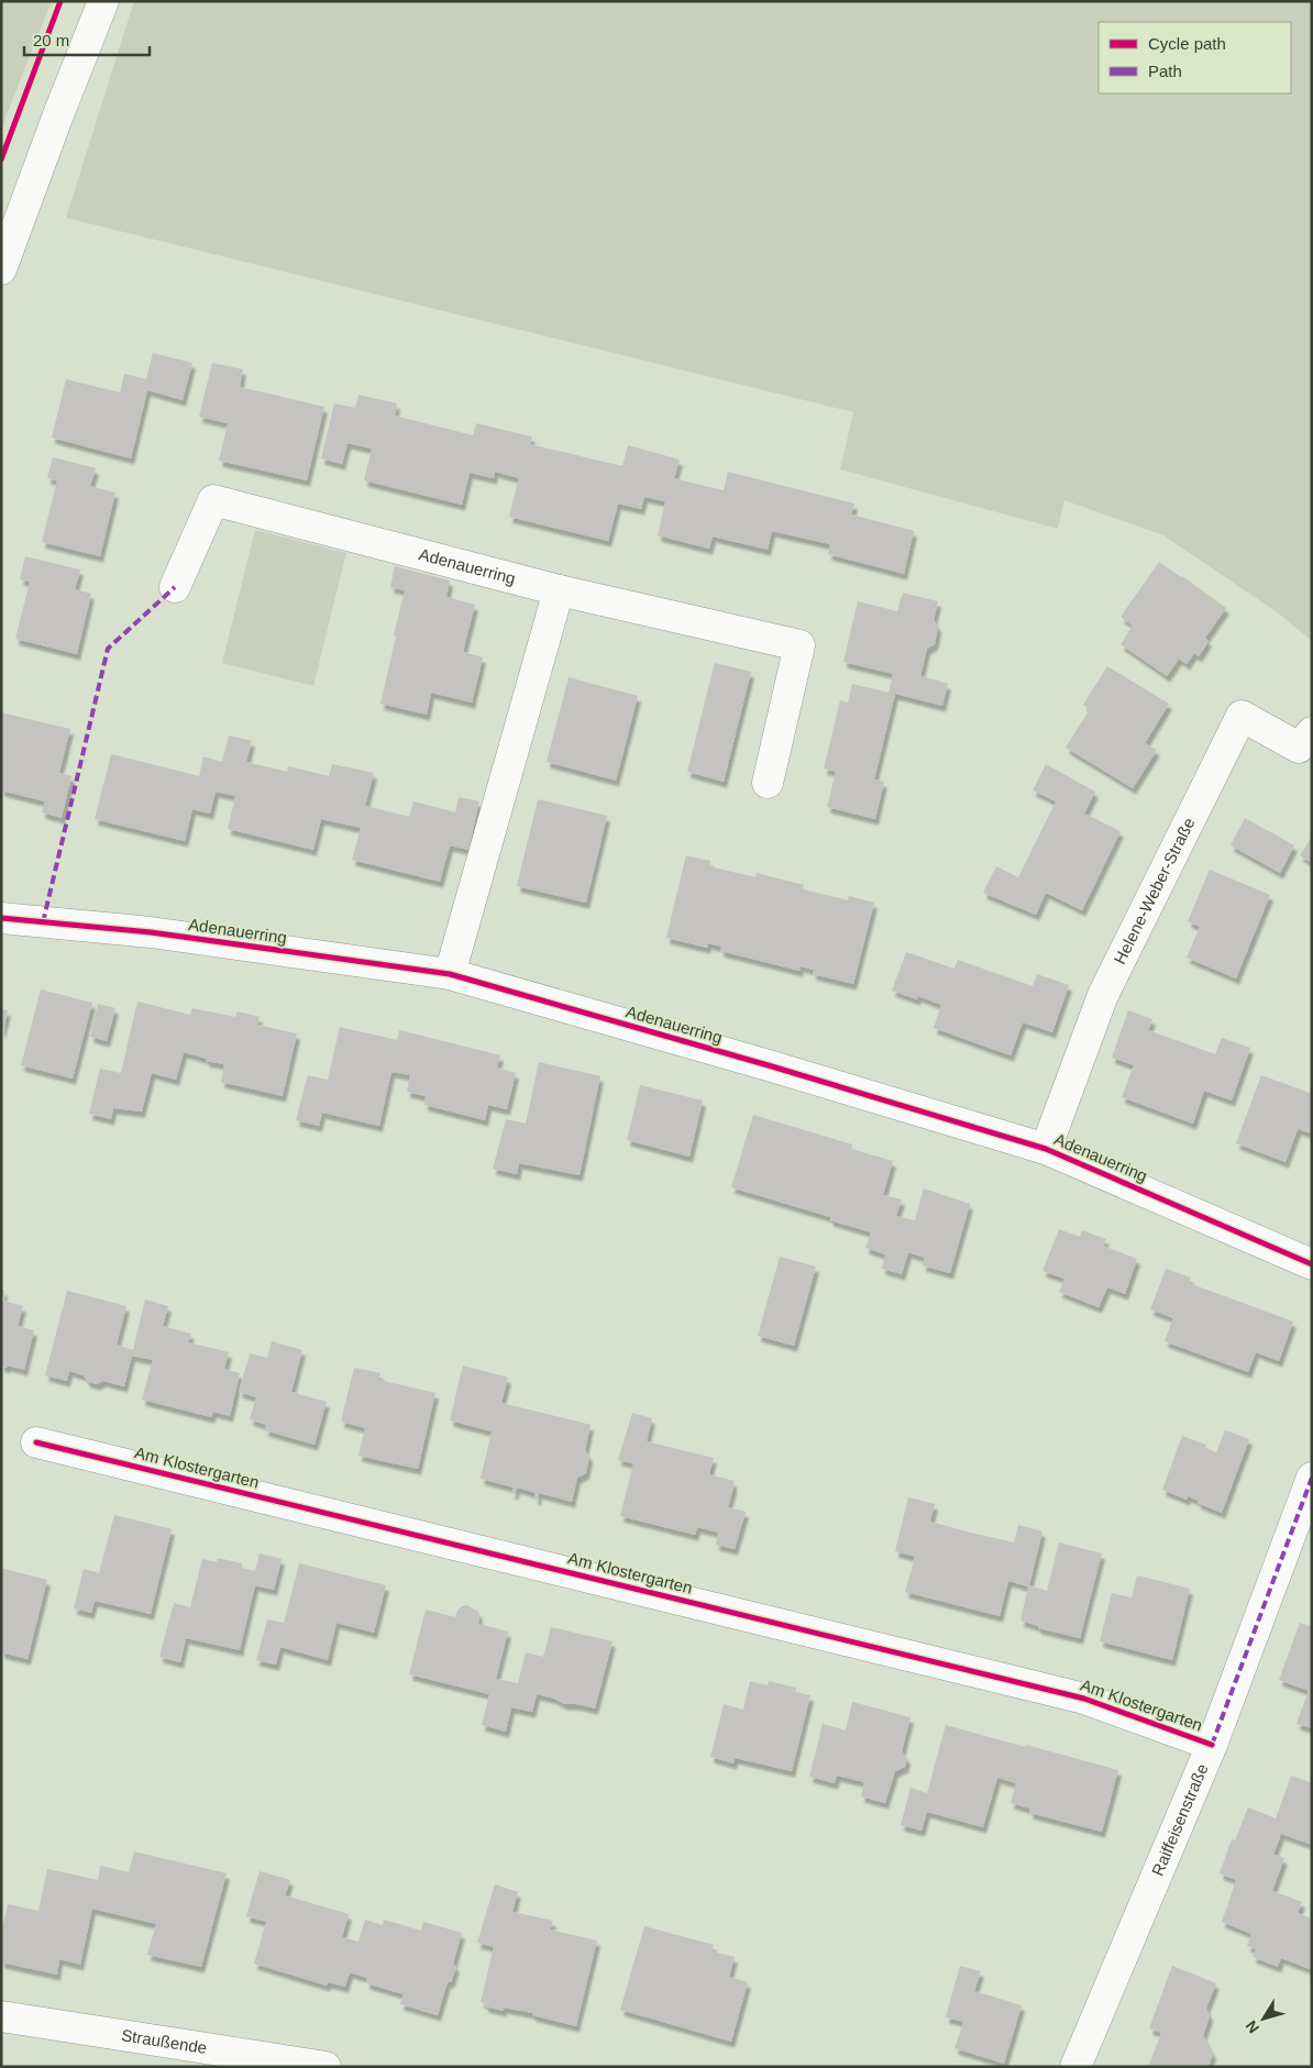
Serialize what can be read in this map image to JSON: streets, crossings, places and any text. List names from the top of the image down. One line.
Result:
{"streets":{"street":["Adenauerring","Helene-Weber-Straße","Am Klostergarten","Raiffeisenstraße","Straußende"]},"crossings":[["Adenauerring","Helene-Weber-Straße"],["Am Klostergarten","Raiffeisenstraße"]],"legend":["Cycle path","Path"],"scale_bar":"20 m","north":"bottom left"}
